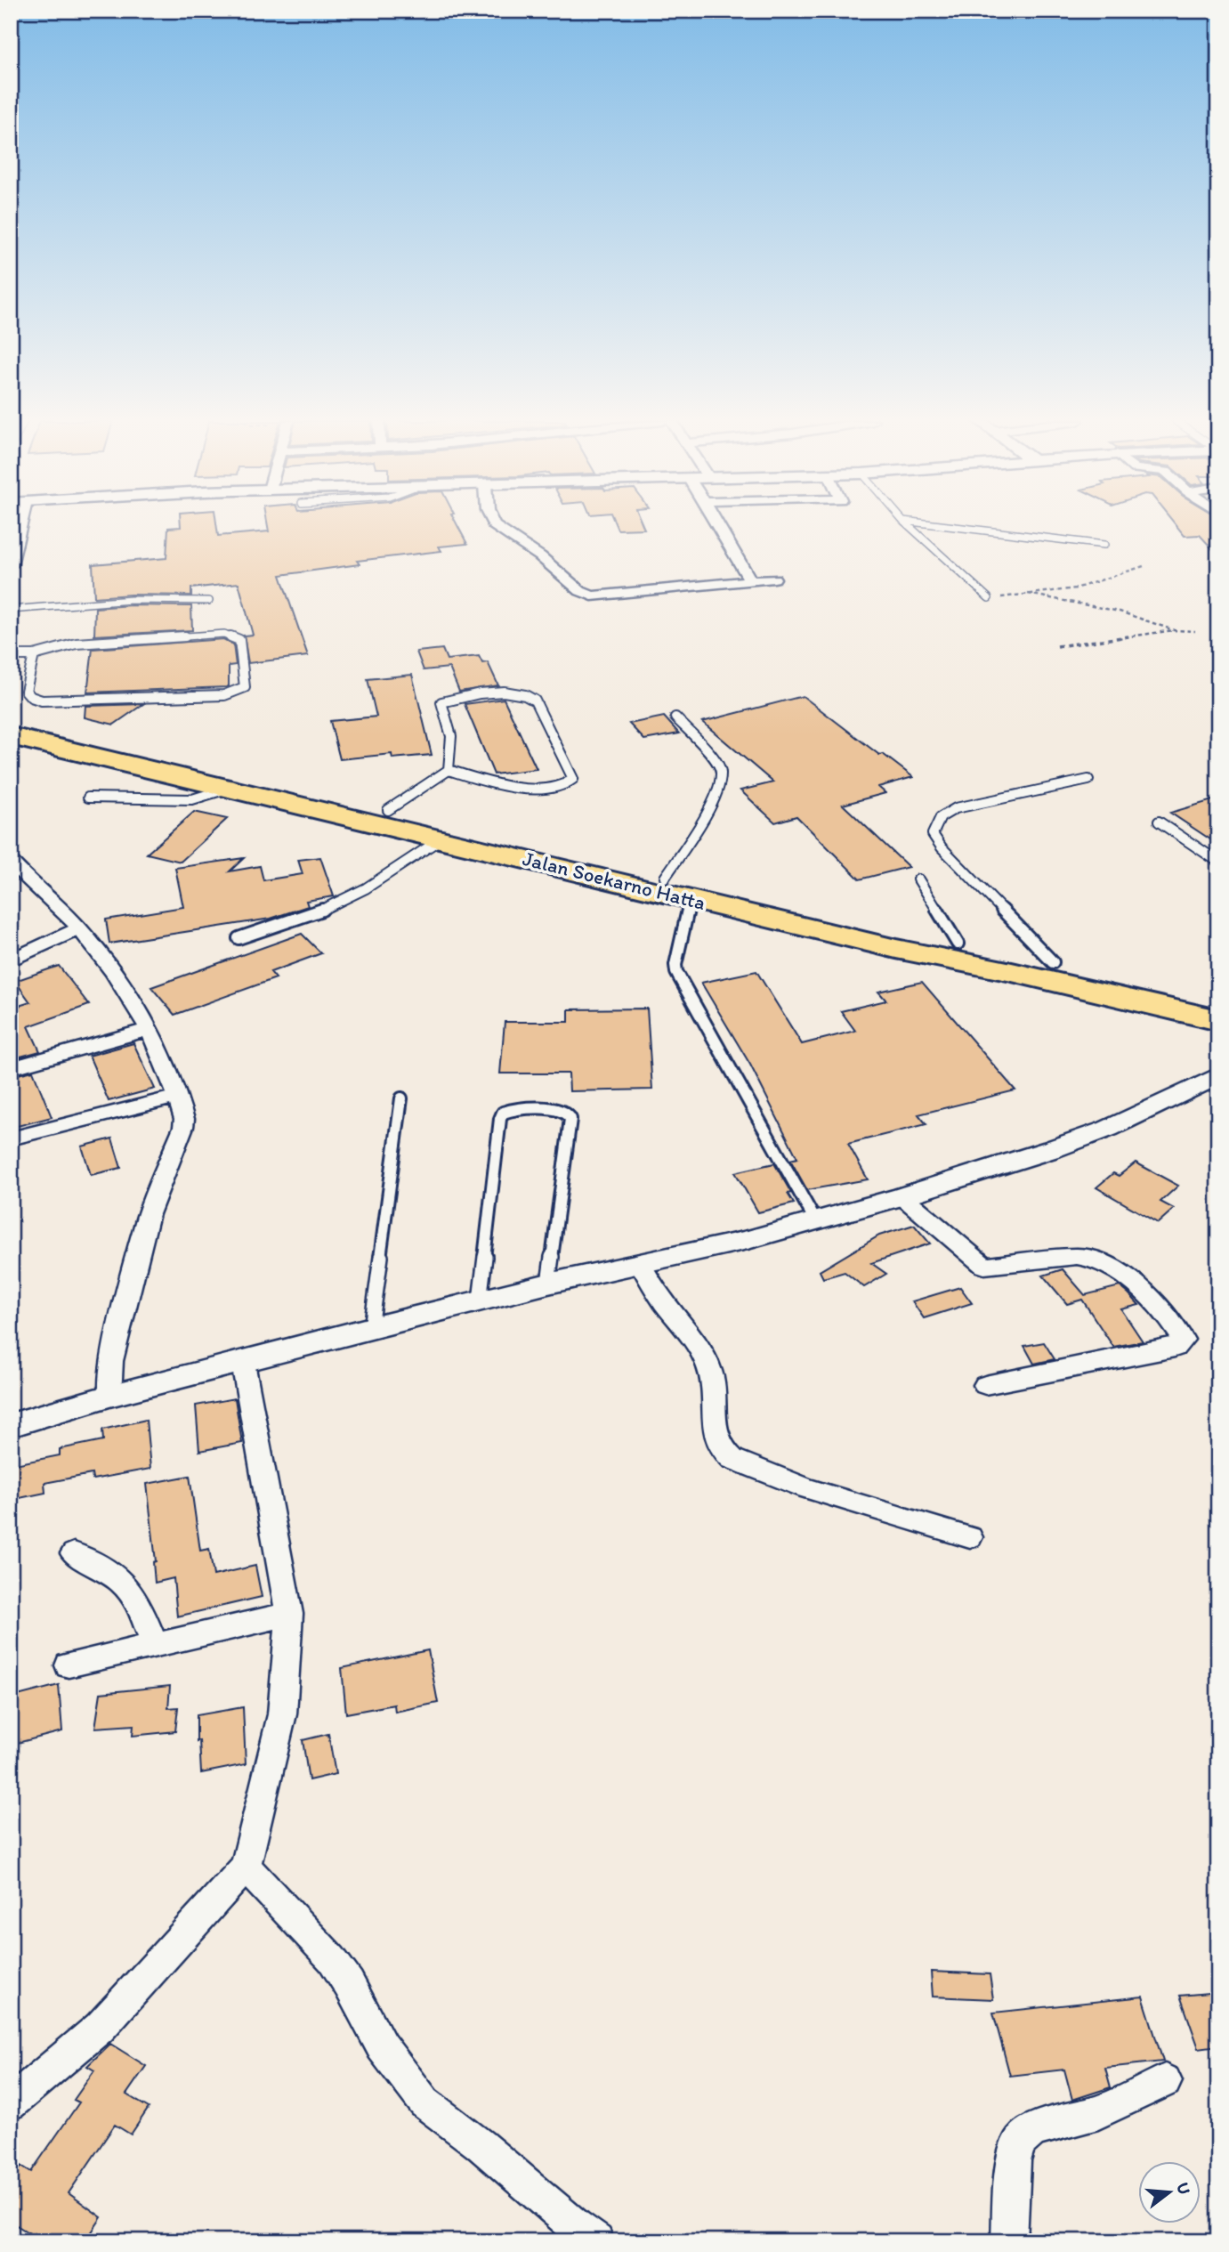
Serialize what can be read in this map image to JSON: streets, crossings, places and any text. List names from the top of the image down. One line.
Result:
{"streets":{"highway":["Jalan Soekarno Hatta"]},"north":"right"}
